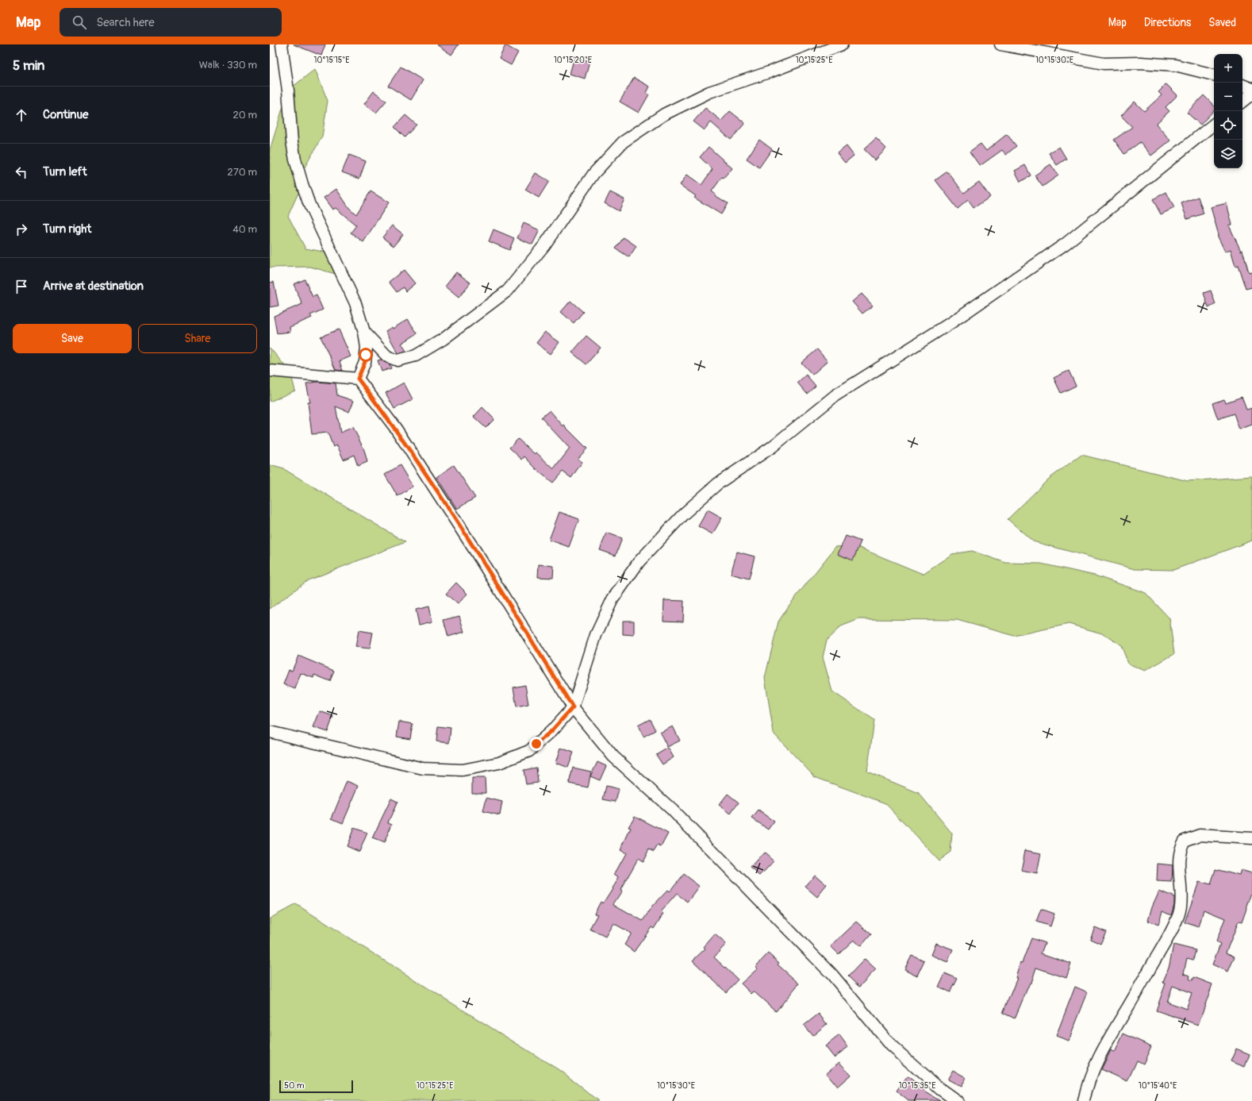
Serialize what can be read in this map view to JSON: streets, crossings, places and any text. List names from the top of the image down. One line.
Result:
{"scale_bar":"50 m","page":{"header":"Map","search":"Search here","nav":["Map","Directions","Saved"],"heading":["5 min","Walk · 330 m"],"map_buttons":["+","−"],"list":[["Continue","20 m"],["Turn left","270 m"],["Turn right","40 m"],"Arrive at destination"],"buttons":["Save","Share"],"scale":"50 m"},"coordinates":["10°15'20\"E","10°15'25\"E","10°15'30\"E","10°15'15\"E","10°15'35\"E","10°15'40\"E"]}
